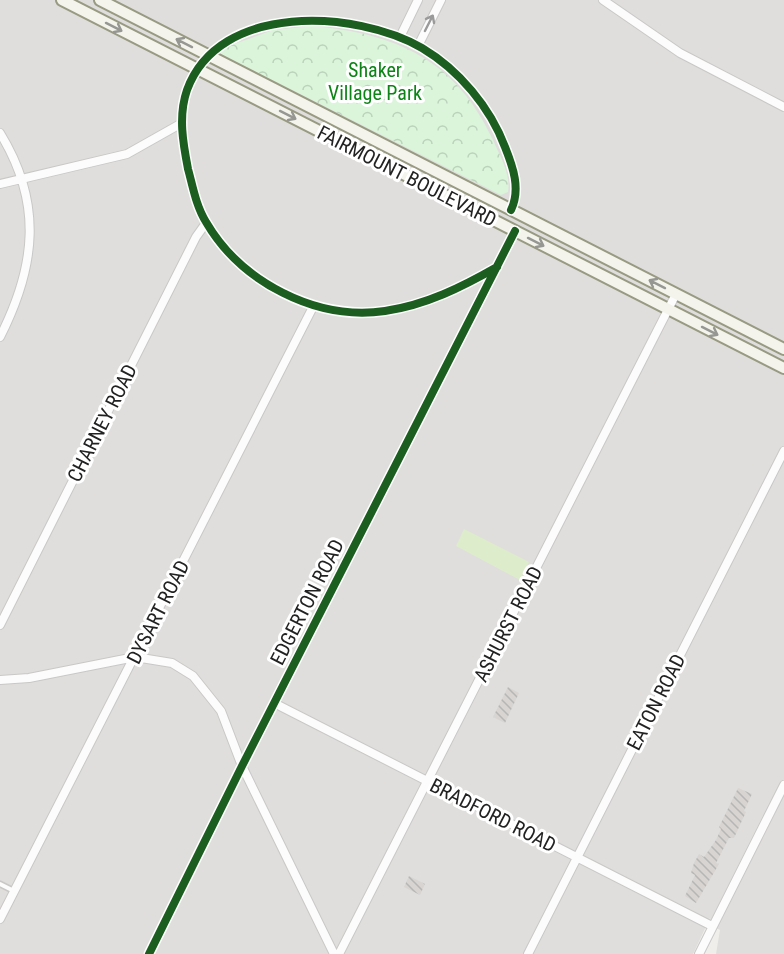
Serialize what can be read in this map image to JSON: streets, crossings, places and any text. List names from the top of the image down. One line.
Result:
{"streets":{"main road":["FAIRMOUNT BOULEVARD"],"street":["CHARNEY ROAD","EDGERTON ROAD","DYSART ROAD","ASHURST ROAD","EATON ROAD","BRADFORD ROAD"]},"crossings":[["FAIRMOUNT BOULEVARD","EDGERTON ROAD"],["FAIRMOUNT BOULEVARD","ASHURST ROAD"],["EDGERTON ROAD","BRADFORD ROAD"],["ASHURST ROAD","BRADFORD ROAD"],["EATON ROAD","BRADFORD ROAD"]],"parks":["Shaker Village Park"]}
